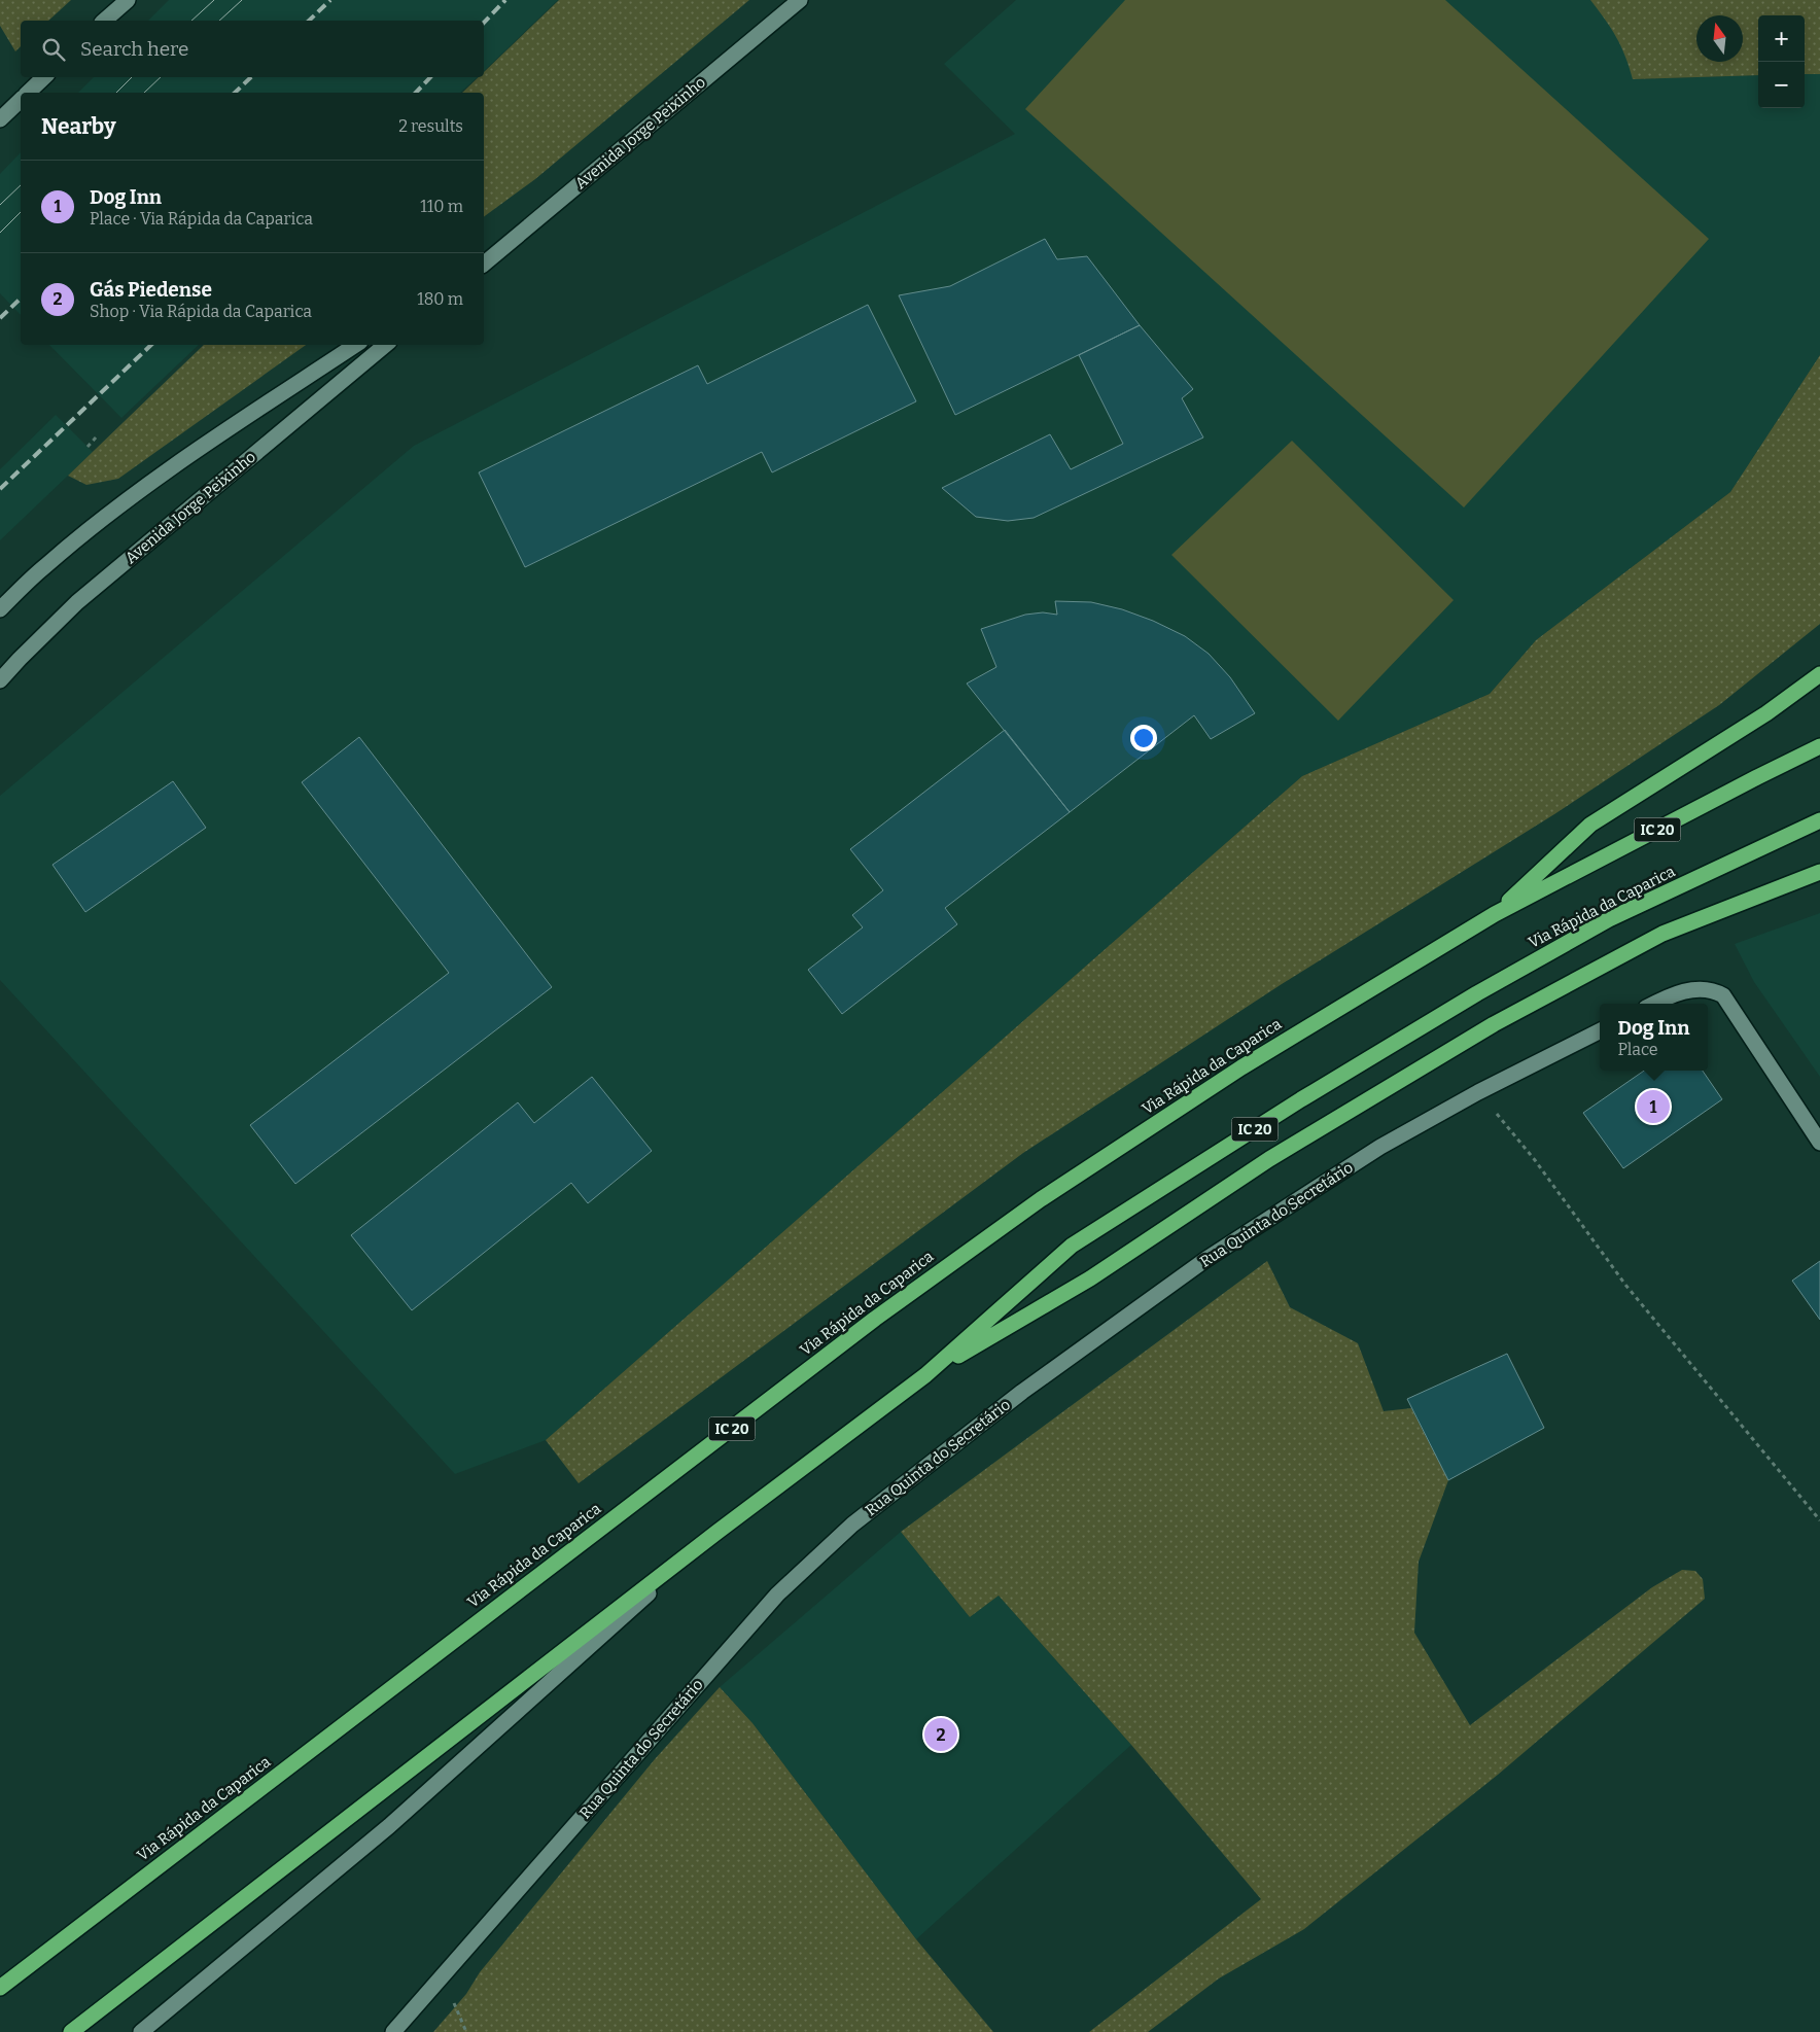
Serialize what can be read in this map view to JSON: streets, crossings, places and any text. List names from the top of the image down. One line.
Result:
{"streets":{"highway":["IC 20","Via Rápida da Caparica"],"street":["Avenida Jorge Peixinho","Rua Quinta do Secretário"]},"north":"top","page":{"map_buttons":["+","−"],"search":"Search here","heading":["Nearby","2 results"],"list":[{"mark":"1","name":"Dog Inn","note":"Place · Via Rápida da Caparica","value":"110 m"},{"mark":"2","name":"Gás Piedense","note":"Shop · Via Rápida da Caparica","value":"180 m"}],"popup":["Dog Inn","Place"],"pins":["1","2"]}}
